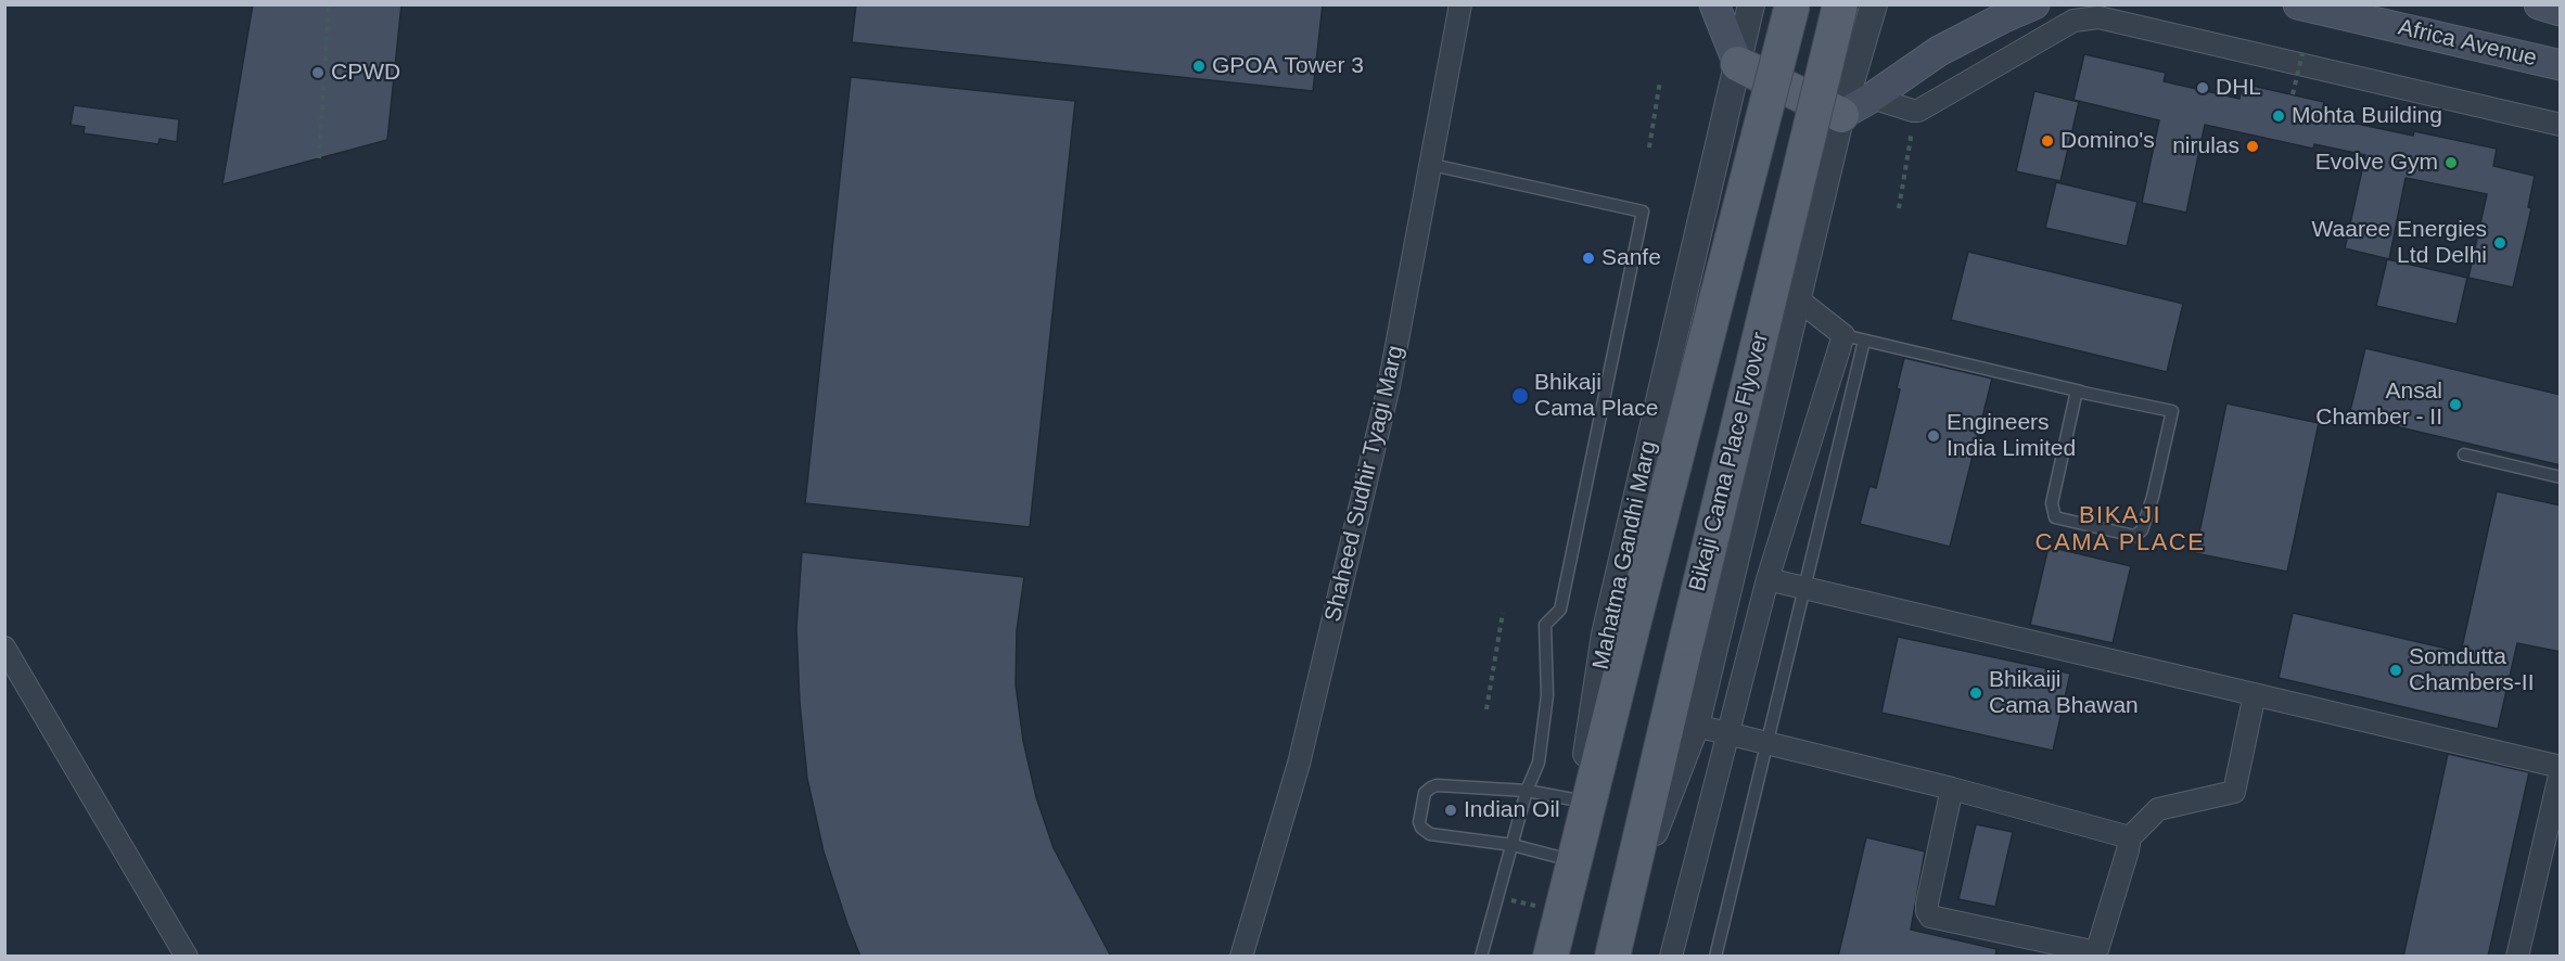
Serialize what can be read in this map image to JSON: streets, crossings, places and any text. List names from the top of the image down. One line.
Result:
{"streets":{"main road":["Africa Avenue","Bikaji Cama Place Flyover","Mahatma Gandhi Marg"],"street":["Shaheed Sudhir Tyagi Marg"]},"districts":["BIKAJI CAMA PLACE"],"places":["GPOA Tower 3","CPWD","DHL","Mohta Building","Domino's","nirulas","Evolve Gym","Waaree Energies Ltd Delhi","Sanfe","Bhikaji Cama Place","Ansal Chamber - II","Engineers India Limited","Somdutta Chambers-II","Bhikaiji Cama Bhawan","Indian Oil"]}
